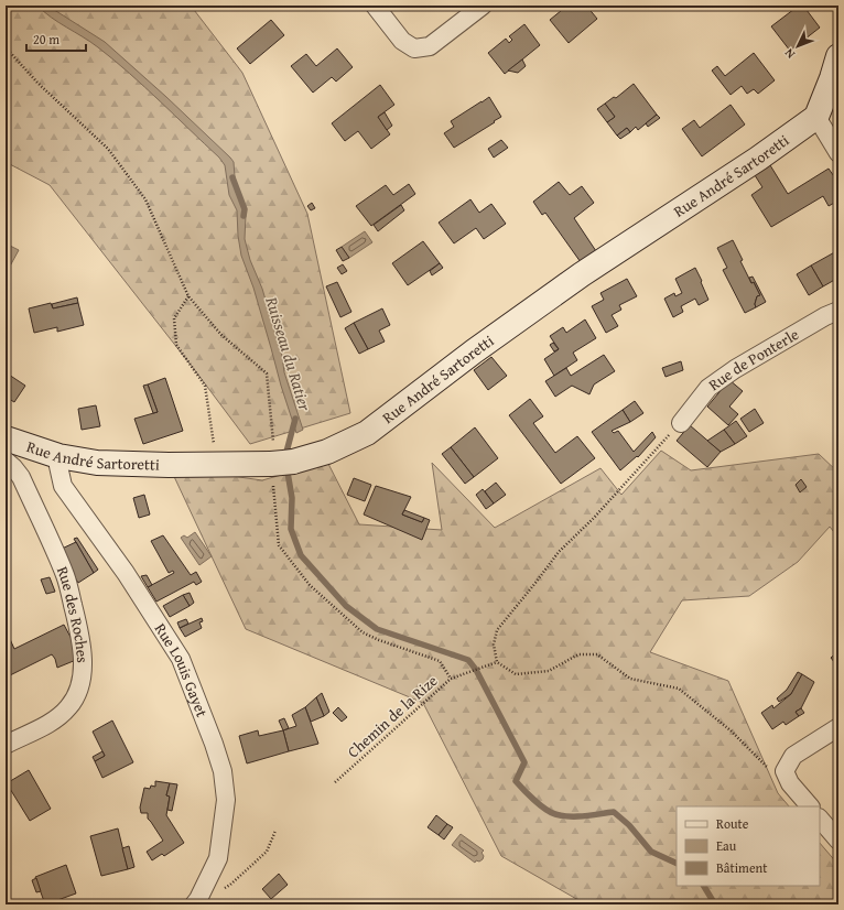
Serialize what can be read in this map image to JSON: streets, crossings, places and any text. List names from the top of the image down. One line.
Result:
{"streets":{"street":["Rue André Sartoretti","Rue de Ponterle","Rue des Roches","Rue Louis Gayet"],"path":["Chemin de la Rize"]},"crossings":[["Rue André Sartoretti","Rue Louis Gayet"]],"water":["Ruisseau du Ratier"],"legend":["Route","Eau","Bâtiment"],"scale_bar":"20 m","north":"bottom left"}
